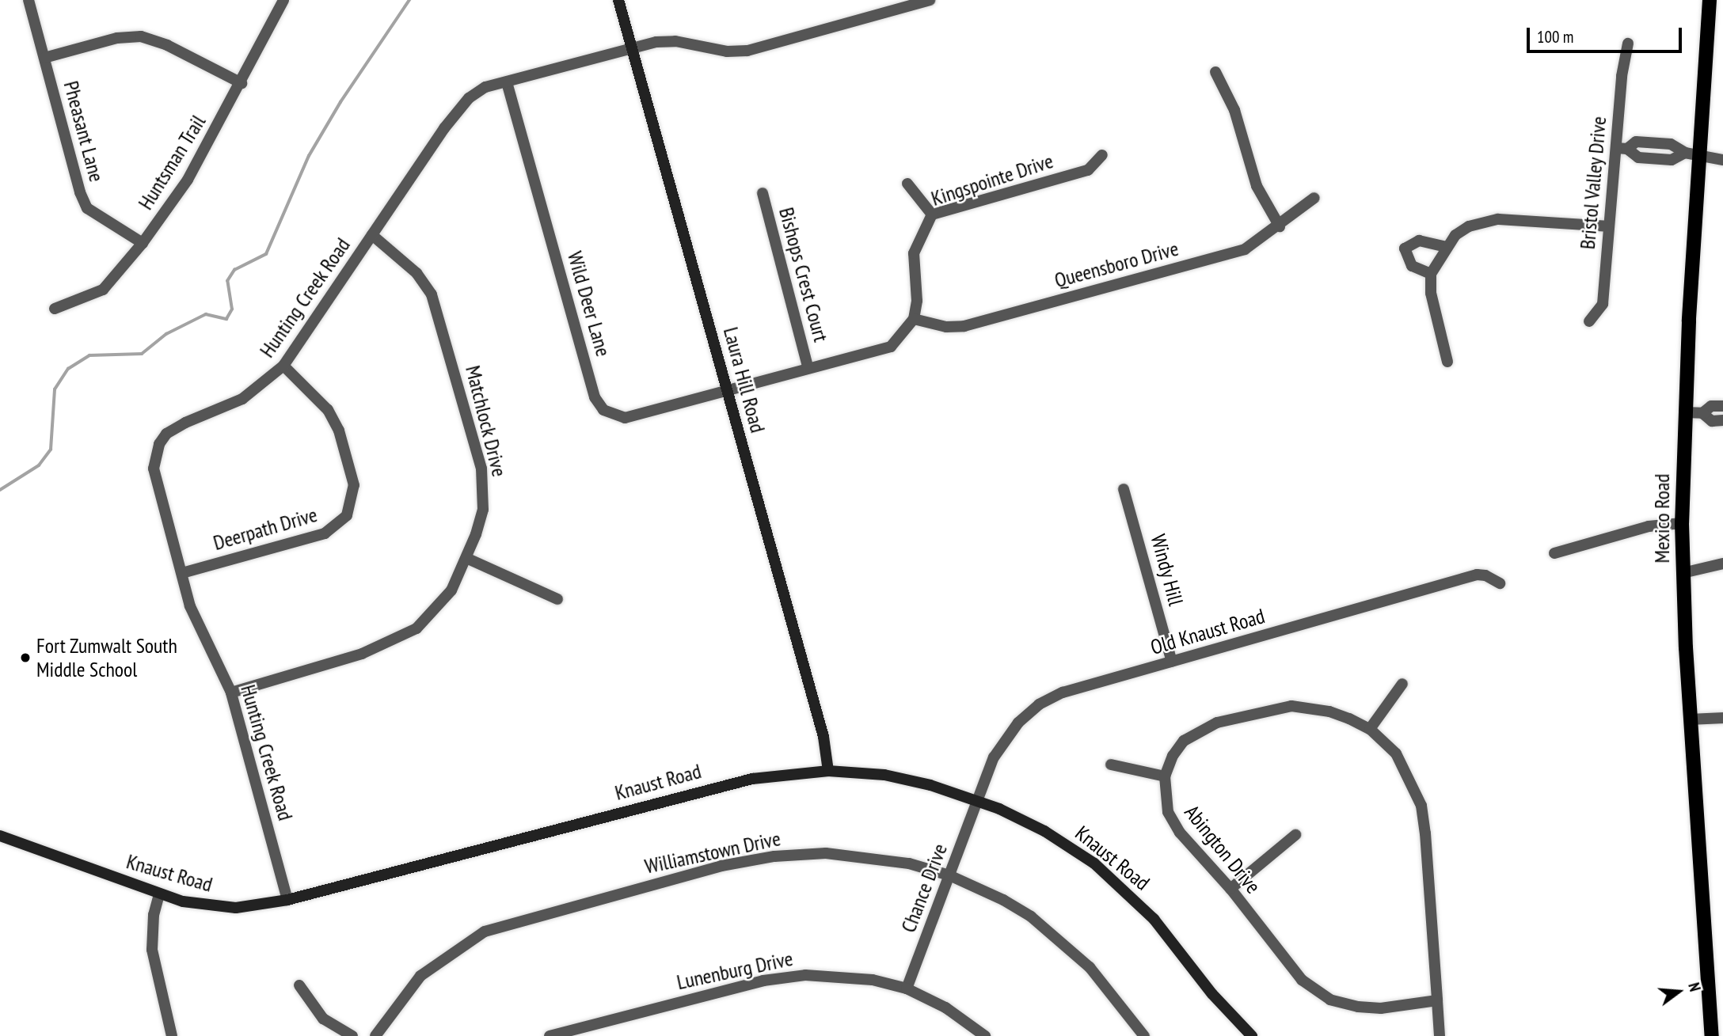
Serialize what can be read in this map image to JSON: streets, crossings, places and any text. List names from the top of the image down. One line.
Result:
{"streets":{"main road":["Laura Hill Road","Mexico Road","Knaust Road"],"street":["Pheasant Lane","Huntsman Trail","Kingspointe Drive","Bristol Valley Drive","Queensboro Drive","Bishops Crest Court","Hunting Creek Road","Wild Deer Lane","Matchlock Drive","Deerpath Drive","Windy Hill","Old Knaust Road","Abington Drive","Williamstown Drive","Chance Drive","Lunenburg Drive"]},"crossings":[["Pheasant Lane","Huntsman Trail"],["Kingspointe Drive","Queensboro Drive"],["Hunting Creek Road","Wild Deer Lane"],["Hunting Creek Road","Laura Hill Road"],["Hunting Creek Road","Matchlock Drive"],["Hunting Creek Road","Deerpath Drive"],["Hunting Creek Road","Knaust Road"],["Wild Deer Lane","Laura Hill Road"],["Laura Hill Road","Knaust Road"],["Windy Hill","Old Knaust Road"],["Old Knaust Road","Knaust Road"],["Old Knaust Road","Chance Drive"],["Knaust Road","Chance Drive"],["Williamstown Drive","Chance Drive"],["Chance Drive","Lunenburg Drive"]],"places":["Fort Zumwalt South Middle School"],"scale_bar":"100 m","north":"right"}
